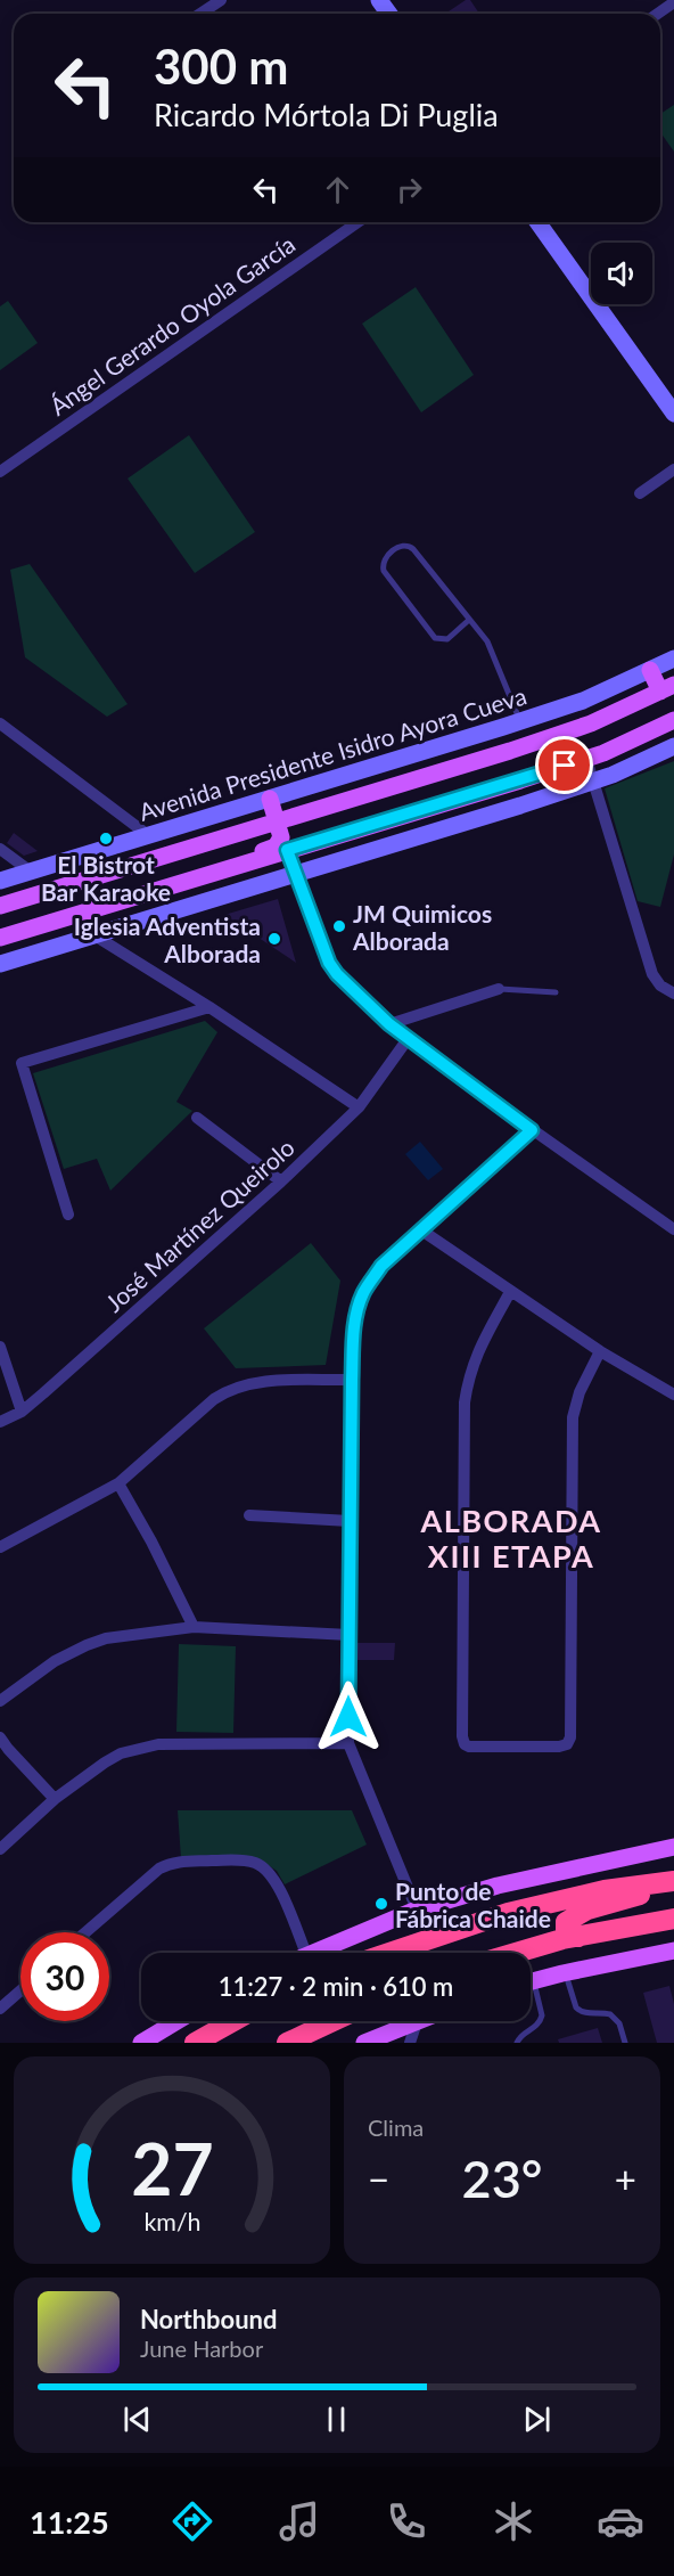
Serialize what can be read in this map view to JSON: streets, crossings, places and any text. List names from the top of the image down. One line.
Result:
{"streets":{"main road":["Avenida Presidente Isidro Ayora Cueva"],"street":["Ángel Gerardo Oyola García","José Martínez Queirolo"]},"districts":["ALBORADA XIII ETAPA"],"places":["El Bistrot Bar Karaoke","JM Quimicos Alborada","Iglesia Adventista Alborada","Punto de Fábrica Chaide"],"page":{"turn":["300 m","Ricardo Mórtola Di Puglia"],"limit":"30","trip":"11:27 · 2 min · 610 m","tile":"Clima","heat":["−","23°","+"],"song":["Northbound","June Harbor"],"tabs":"11:25","gauge":["27","km/h"]}}
